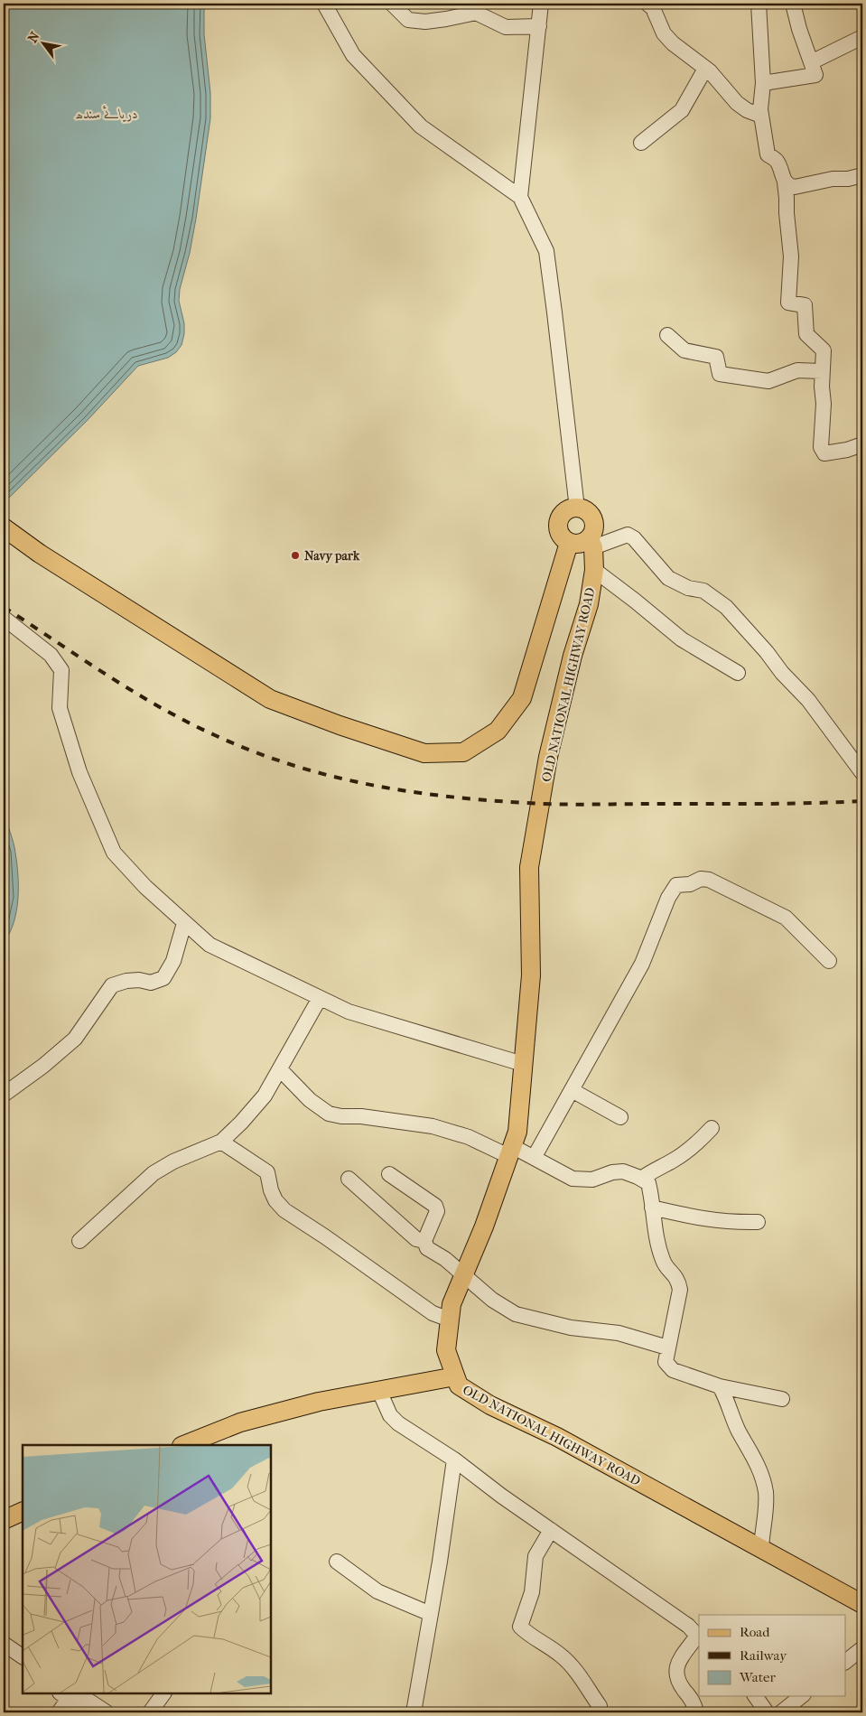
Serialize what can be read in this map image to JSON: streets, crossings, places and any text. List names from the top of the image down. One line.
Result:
{"streets":{"main road":["OLD NATIONAL HIGHWAY ROAD"]},"water":["دریائے سندھ"],"places":["Navy park"],"legend":["Road","Railway","Water"],"north":"top left"}
